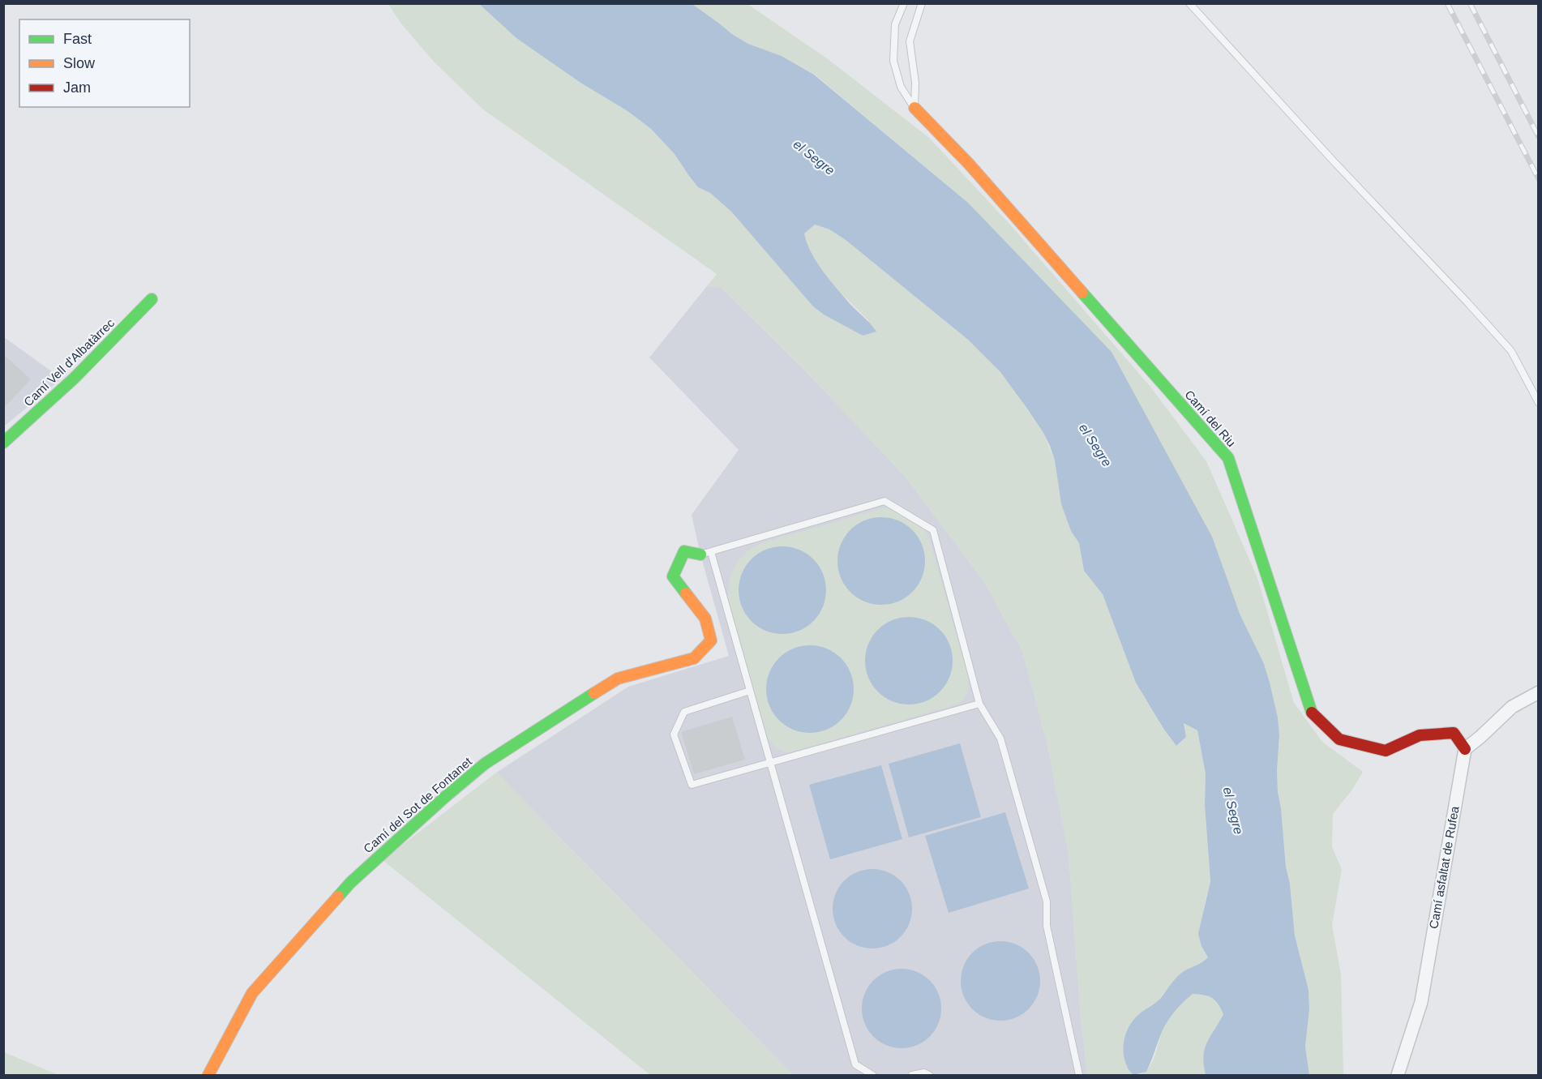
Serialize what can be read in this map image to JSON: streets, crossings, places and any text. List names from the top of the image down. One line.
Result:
{"streets":{"street":["Camí Vell d'Albatàrrec","Camí del Riu","Camí del Sot de Fontanet","Camí asfaltat de Rufea"]},"crossings":[["Camí del Riu","Camí asfaltat de Rufea"]],"water":["el Segre"],"legend":["Fast","Slow","Jam"]}
